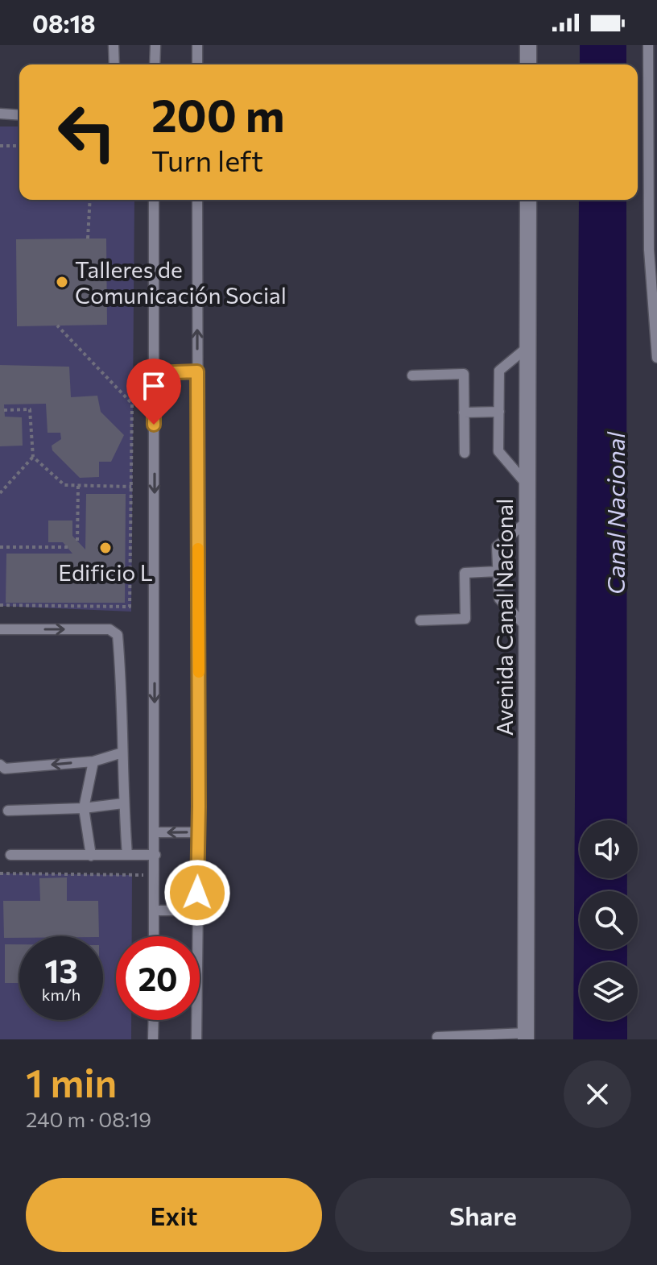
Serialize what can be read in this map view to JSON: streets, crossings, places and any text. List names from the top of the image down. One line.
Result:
{"streets":{"main road":["Avenida Canal Nacional"]},"water":["Canal Nacional"],"places":["Talleres de Comunicación Social","Edificio L"],"page":{"status":"08:18","turn":["200 m","Turn left"],"speed":"13 km/h","limit":"20","heading":["1 min","240 m · 08:19"],"buttons":["Exit","Share"]}}
